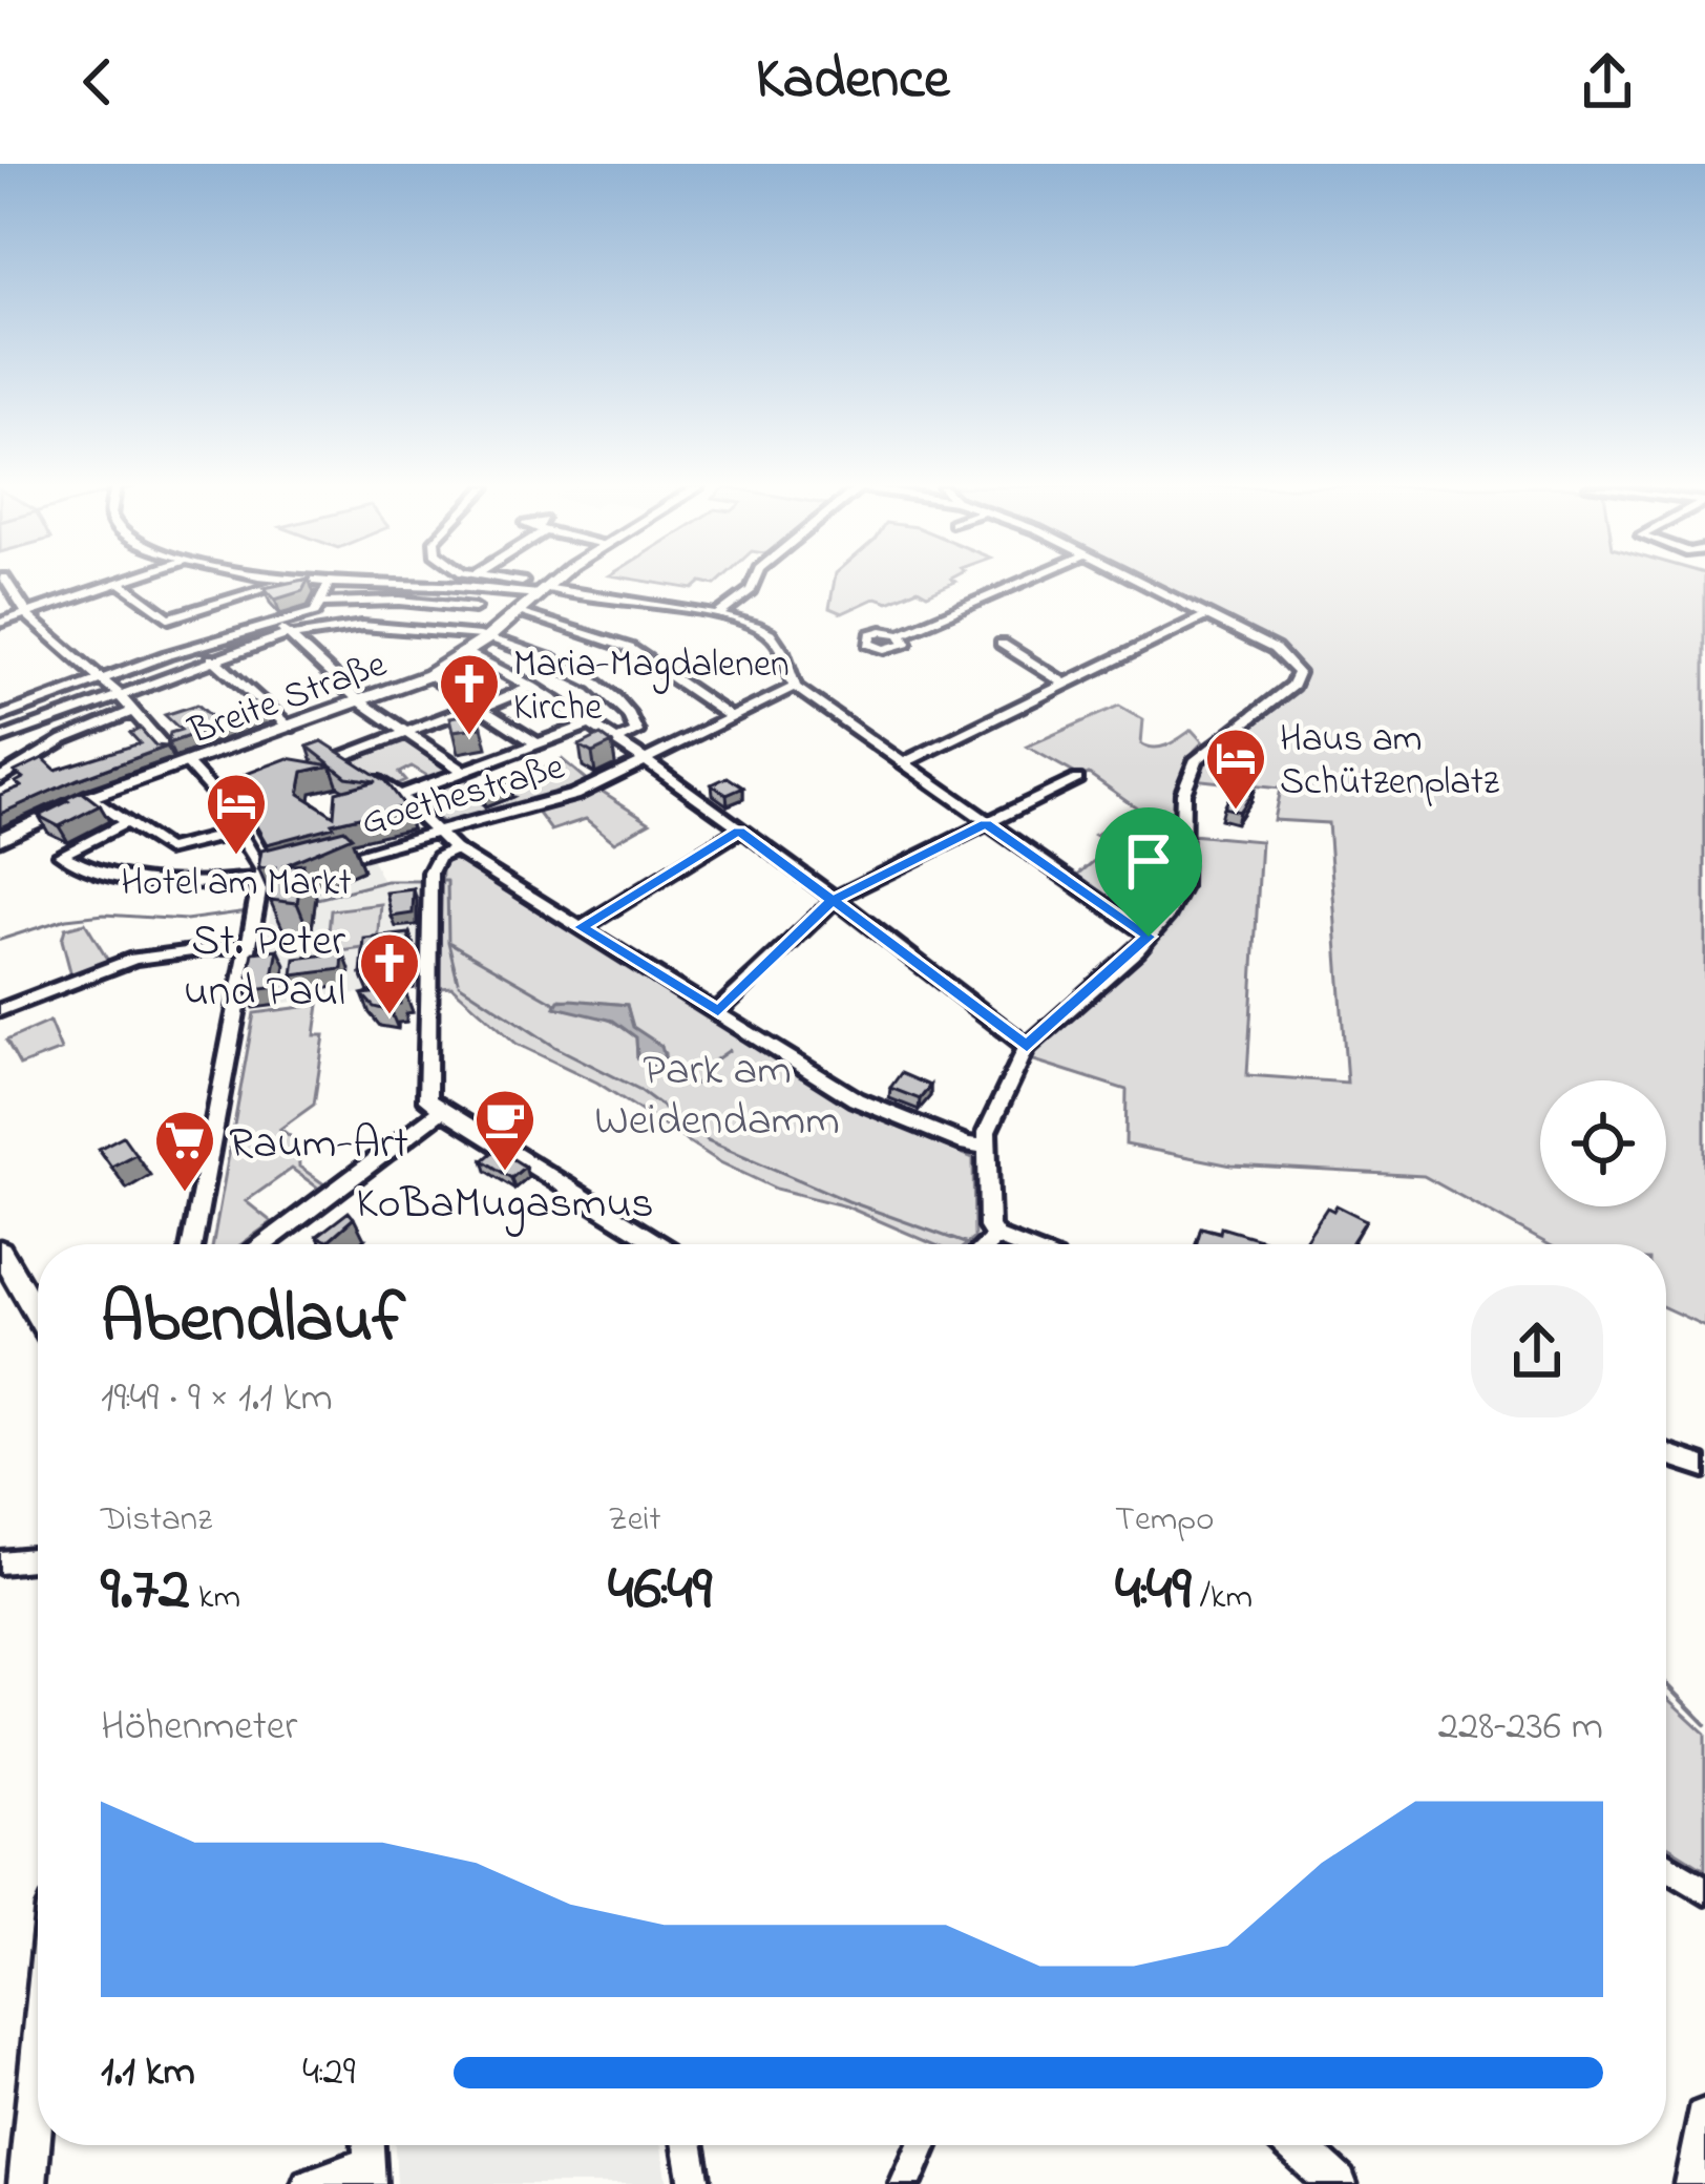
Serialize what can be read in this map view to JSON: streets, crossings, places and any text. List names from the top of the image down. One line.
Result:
{"streets":{"main road":["Breite Straße"],"street":["Goethestraße"]},"parks":["Park am Weidendamm"],"places":{"church":["Maria-Magdalenen Kirche","St. Peter und Paul"],"hotel":["Haus am Schützenplatz","Hotel am Markt"],"cafe":["KoBaMugasmus"],"supermarket":["Raum-Art"]},"page":{"header":"Kadence","heading":["Abendlauf","19:49 · 9 × 1.1 km"],"stats":[["Distanz","9.72 km"],["Zeit","46:49"],["Tempo","4:49 /km"]],"chart":["Höhenmeter","228–236 m"],"list":[{"name":"1.1 km","note":"4:29"}]}}
